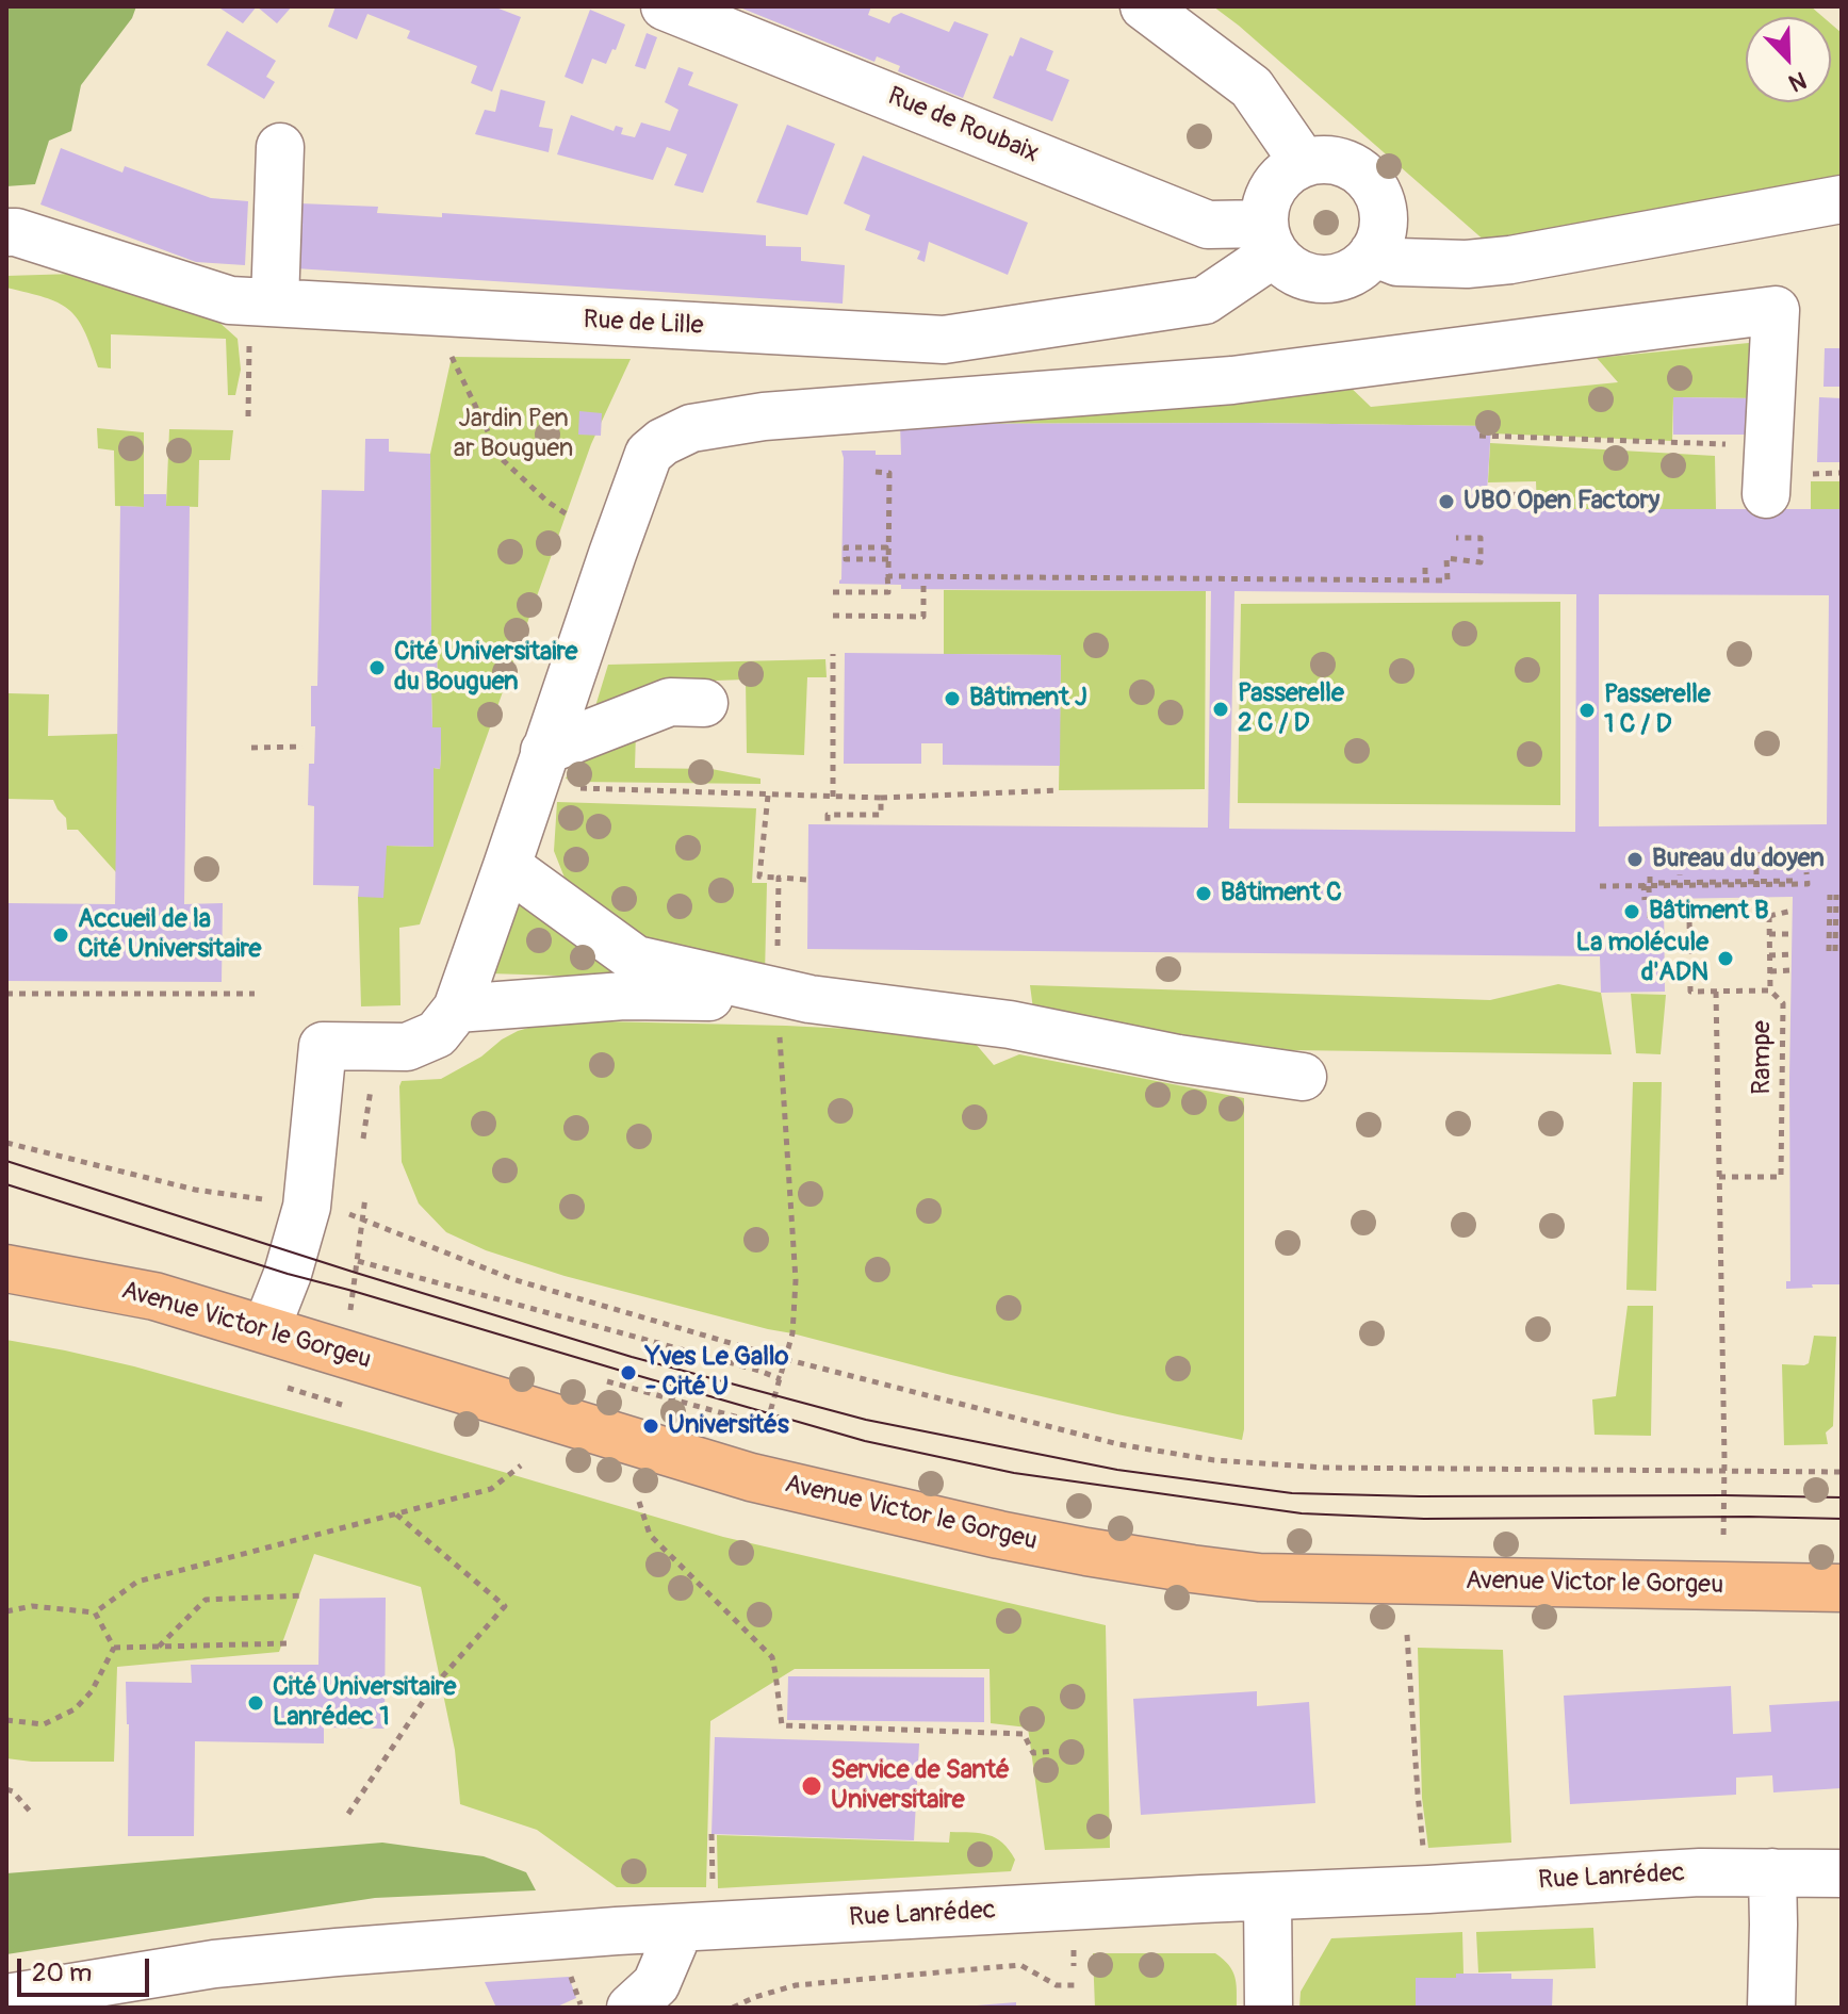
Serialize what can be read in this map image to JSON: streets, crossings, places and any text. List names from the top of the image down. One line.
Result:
{"streets":{"main road":["Avenue Victor le Gorgeu"],"street":["Rue de Roubaix","Rue de Lille","Rue Lanrédec"],"path":["Rampe"]},"crossings":[["Rue de Roubaix","Rue de Lille"]],"parks":["Jardin Pen ar Bouguen"],"places":["UBO Open Factory","Cité Universitaire du Bouguen","Bâtiment J","Passerelle 2 C / D","Passerelle 1 C / D","Bureau du doyen","Bâtiment C","Bâtiment B","Accueil de la Cité Universitaire","La molécule d'ADN","Yves Le Gallo - Cité U","Universités","Cité Universitaire Lanrédec 1","Service de Santé Universitaire"],"scale_bar":"20 m","north":"bottom right"}
